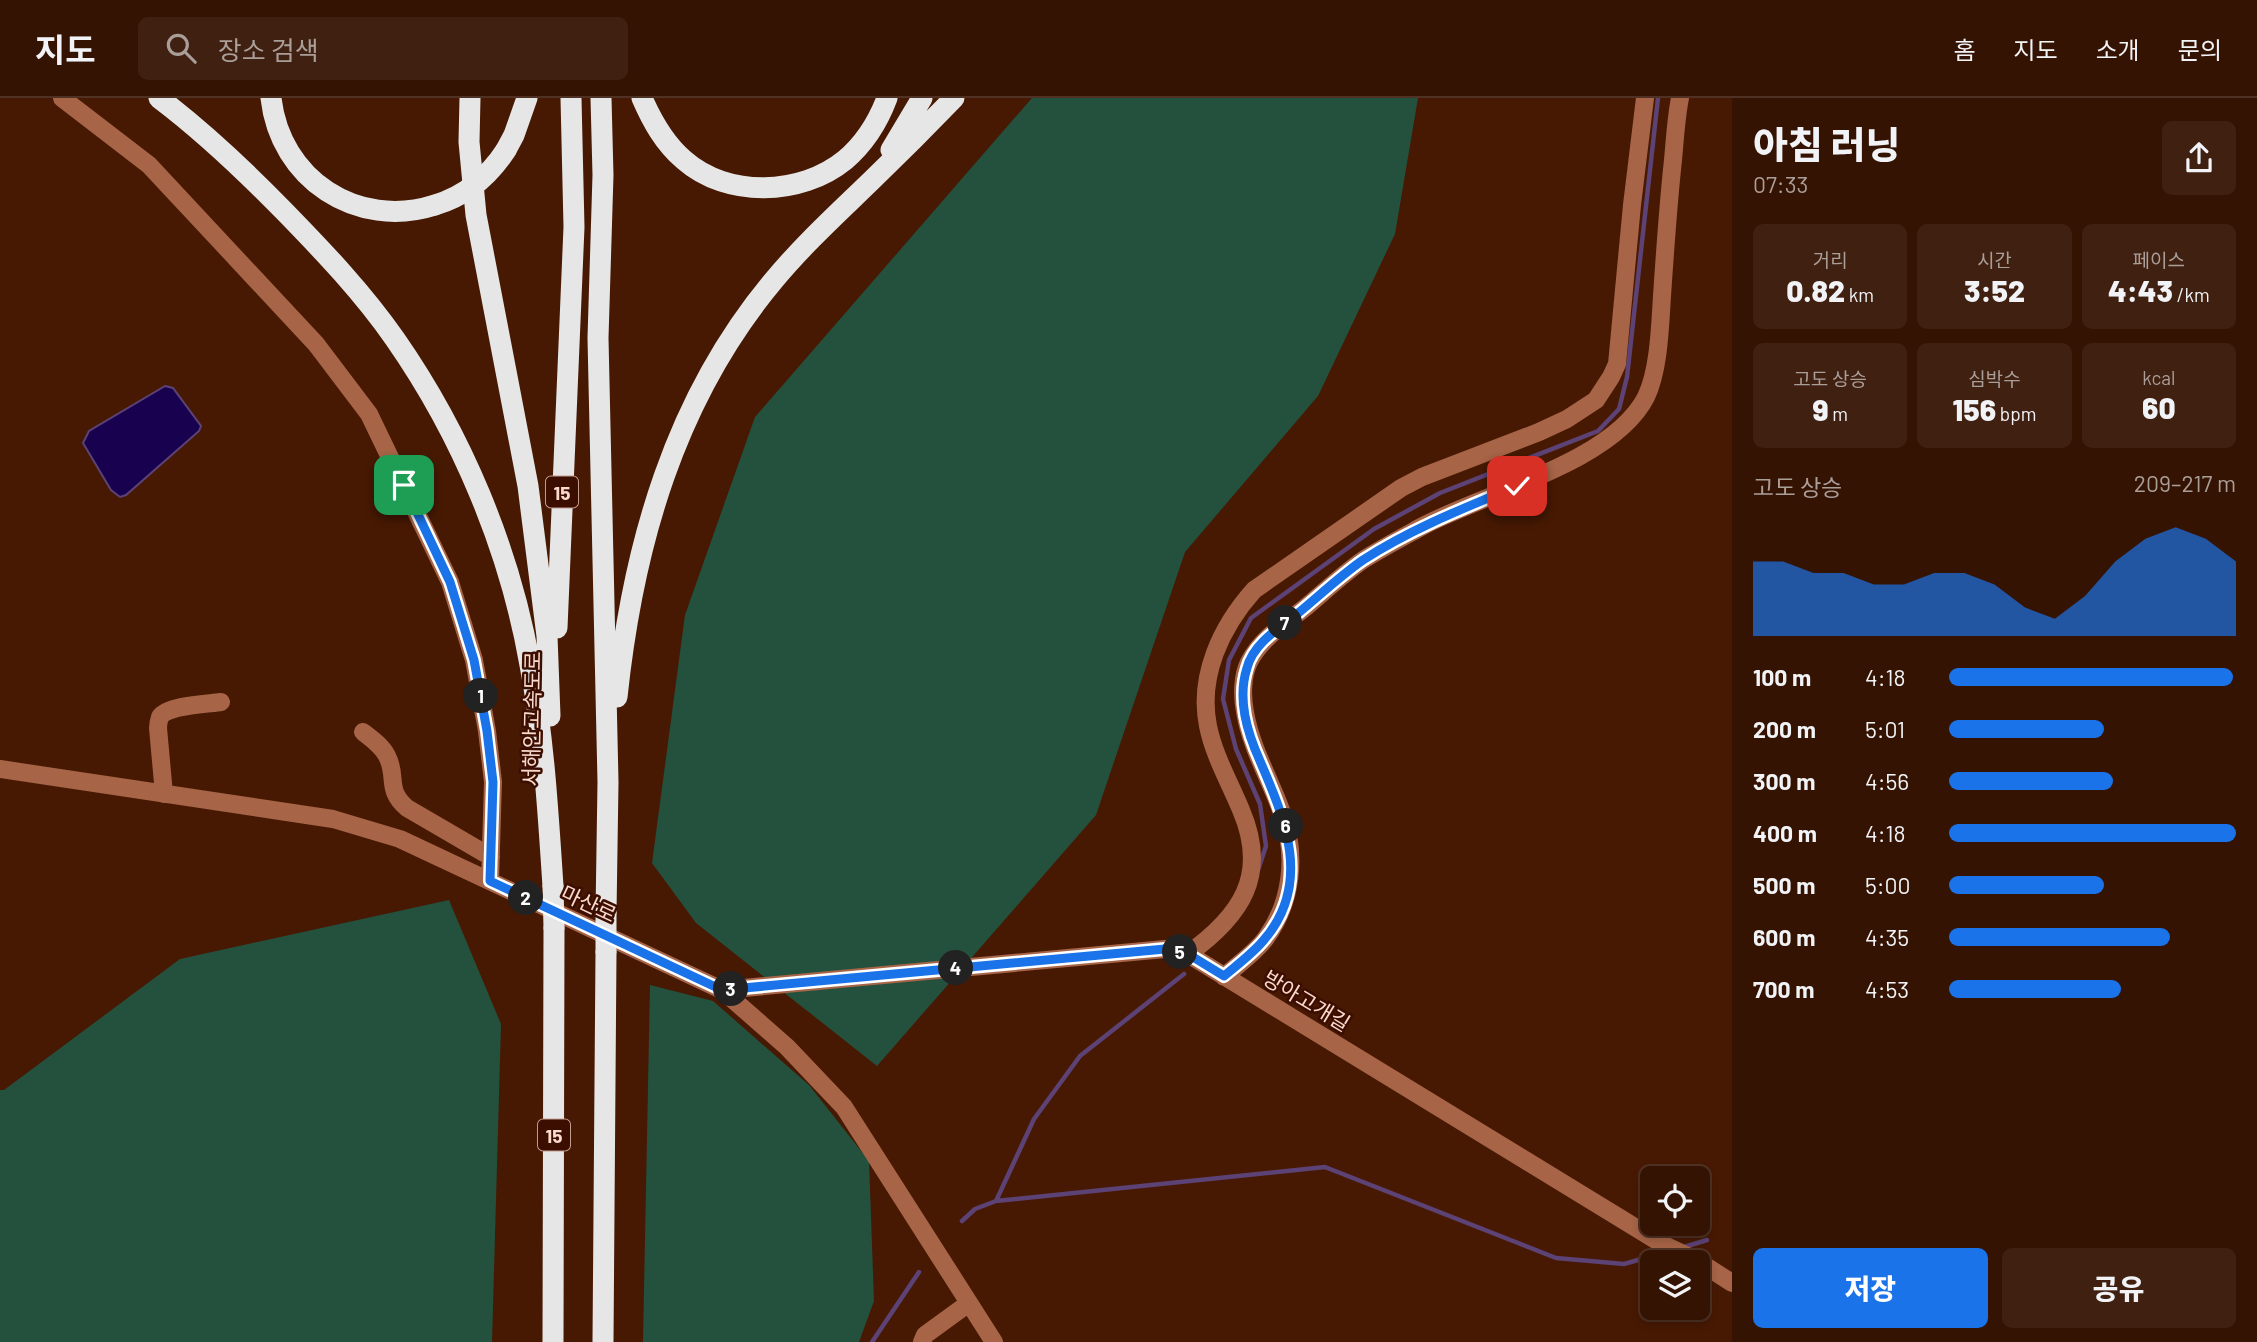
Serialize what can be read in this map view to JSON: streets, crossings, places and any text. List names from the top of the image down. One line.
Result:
{"streets":{"highway":["15","서해안고속도로"],"street":["마산로","방아고개길"]},"crossings":[["마산로","방아고개길"]],"page":{"header":"지도","search":"장소 검색","nav":["홈","지도","소개","문의"],"heading":["아침 러닝","07:33"],"stats":[["거리","0.82 km"],["시간","3:52"],["페이스","4:43 /km"],["고도 상승","9 m"],["심박수","156 bpm"],["kcal","60"]],"chart":["고도 상승","209–217 m"],"pins":["7","1","6","2","5","4","3"],"list":[{"name":"100 m","note":"4:18"},{"name":"200 m","note":"5:01"},{"name":"300 m","note":"4:56"},{"name":"400 m","note":"4:18"},{"name":"500 m","note":"5:00"},{"name":"600 m","note":"4:35"},{"name":"700 m","note":"4:53"}],"buttons":["저장","공유"]}}
